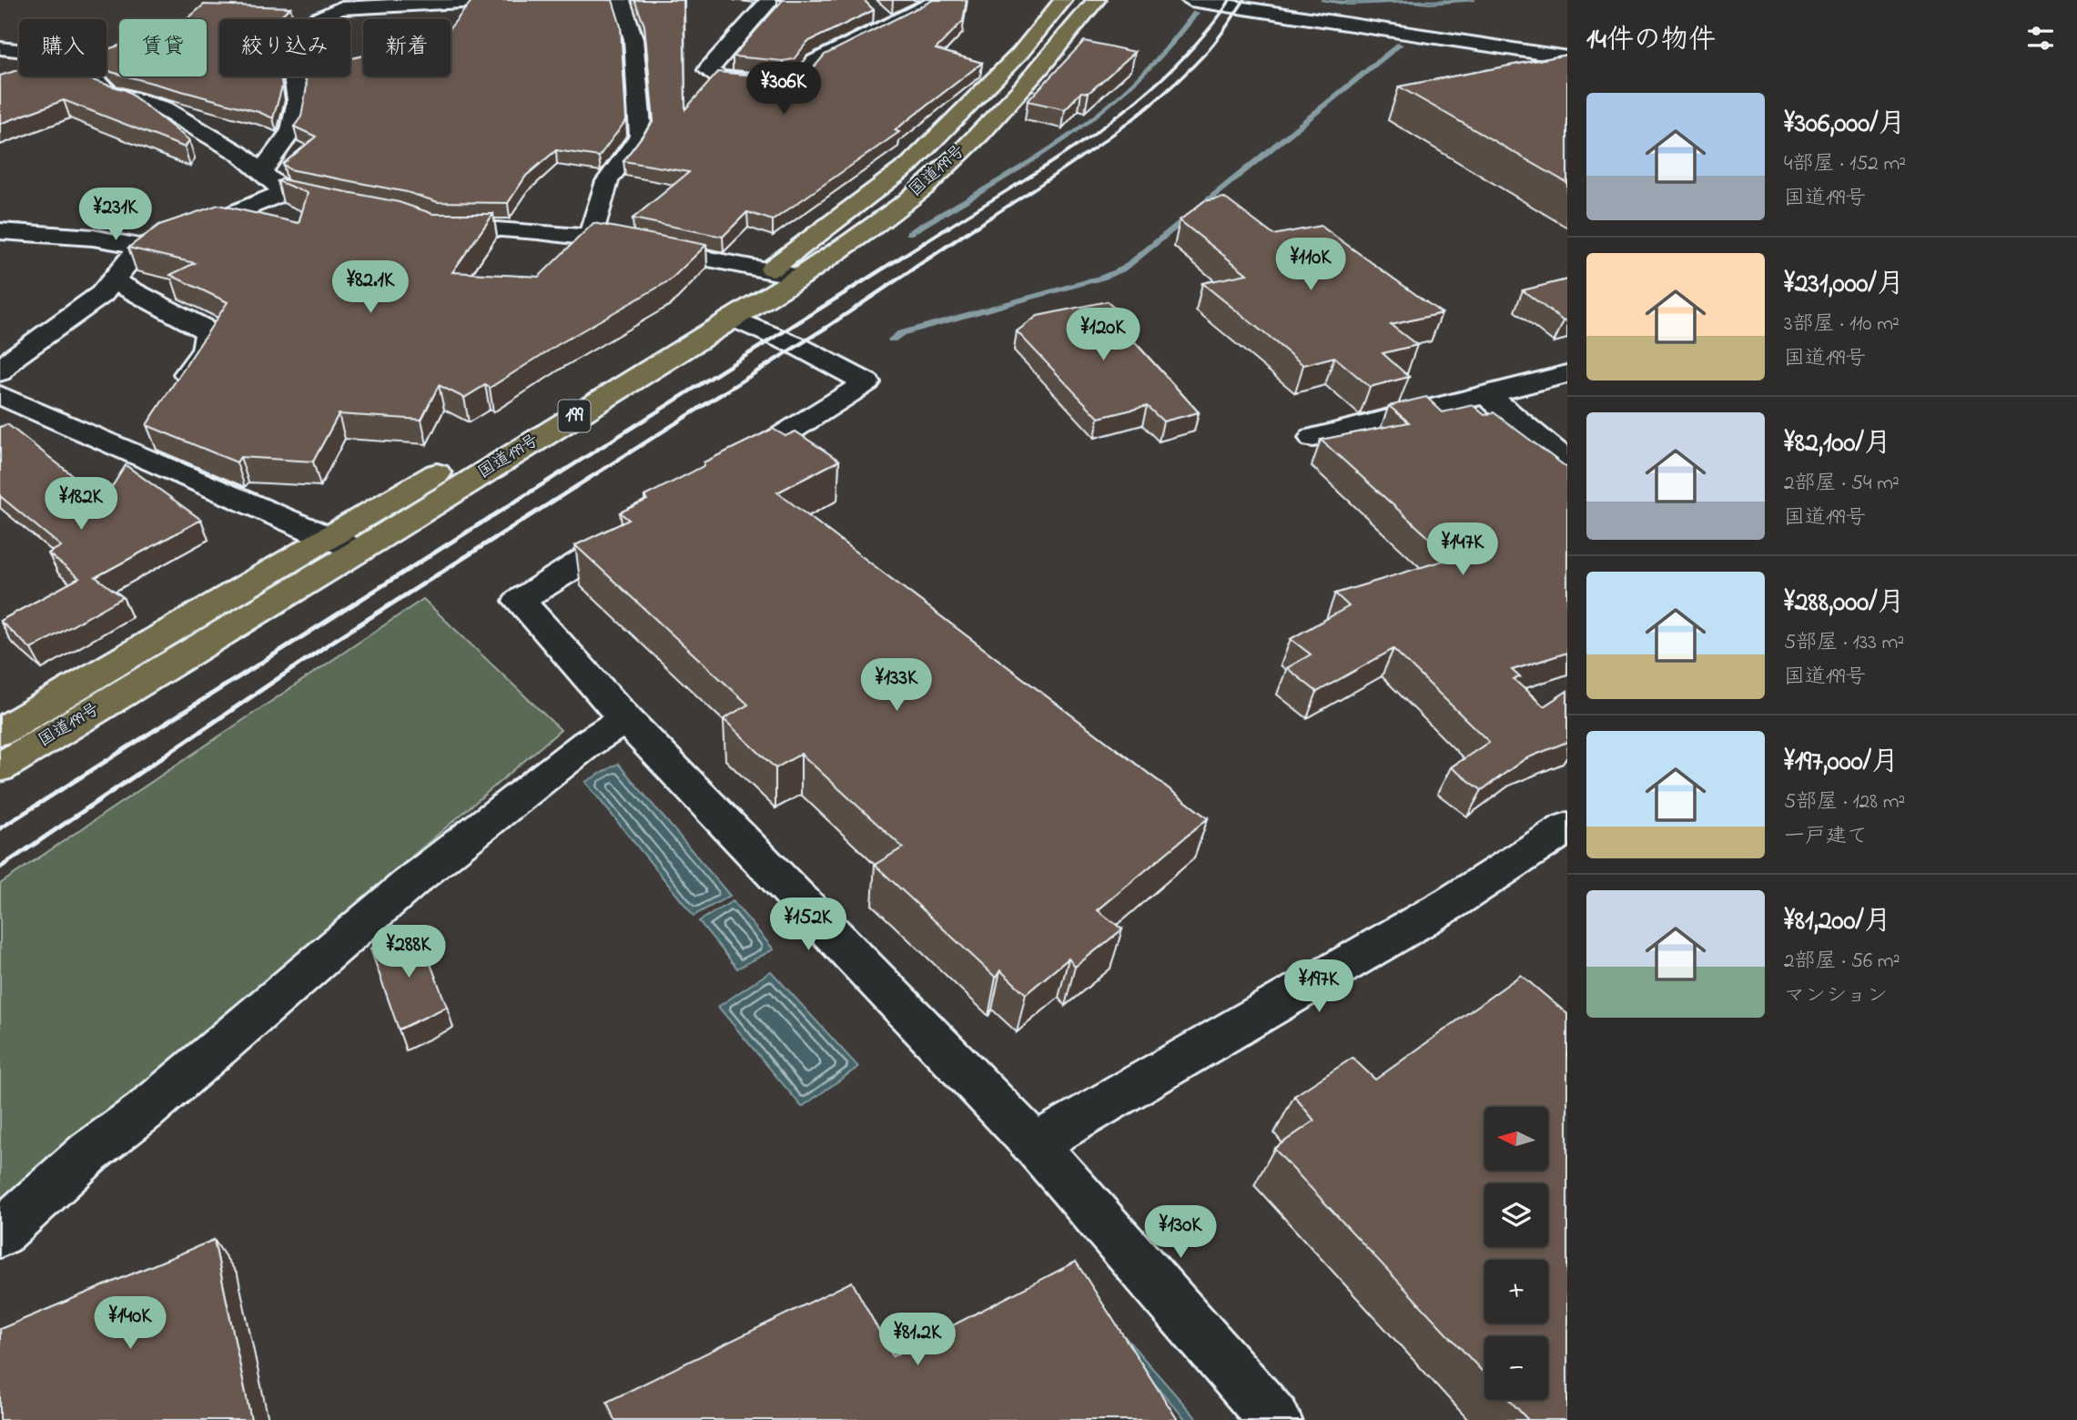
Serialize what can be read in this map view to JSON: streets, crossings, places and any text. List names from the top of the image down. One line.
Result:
{"streets":{"highway":["国道199号","199"]},"north":"left","page":{"heading":"14件の物件","chip":["購入","賃貸","絞り込み","新着"],"price":["¥306K","¥231K","¥110K","¥82.1K","¥120K","¥182K","¥147K","¥133K","¥152K","¥288K","¥197K","¥130K","¥140K","¥81.2K"],"list":[{"name":"¥306,000/月","note":"4部屋 · 152 m² · 国道199号"},{"name":"¥231,000/月","note":"3部屋 · 110 m² · 国道199号"},{"name":"¥82,100/月","note":"2部屋 · 54 m² · 国道199号"},{"name":"¥288,000/月","note":"5部屋 · 133 m² · 国道199号"},{"name":"¥197,000/月","note":"5部屋 · 128 m² · 一戸建て"},{"name":"¥81,200/月","note":"2部屋 · 56 m² · マンション"}],"map_buttons":["+","−"]}}
